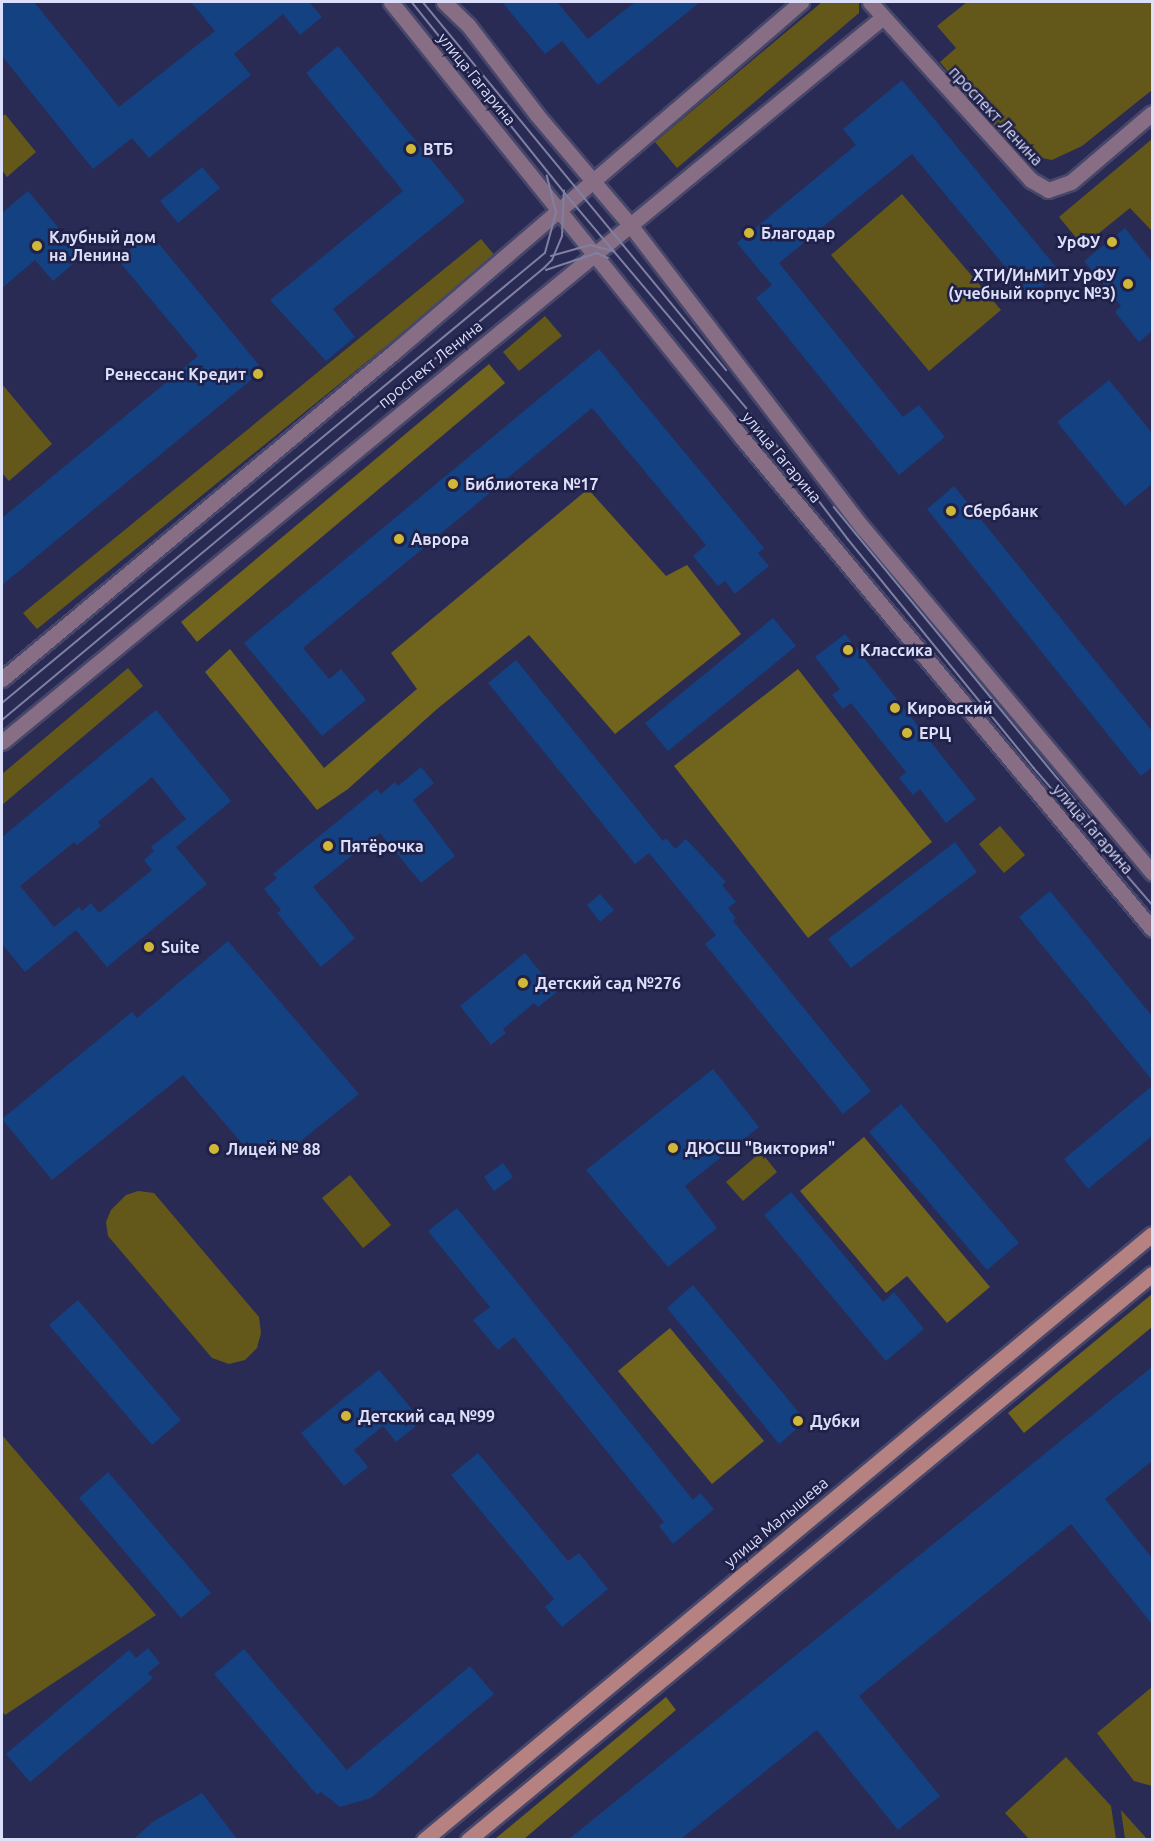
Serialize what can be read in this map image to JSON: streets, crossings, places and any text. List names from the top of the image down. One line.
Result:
{"streets":{"main road":["улица Гагарина","проспект Ленина","улица Малышева"]},"crossings":[["улица Гагарина","проспект Ленина"]],"places":["ВТБ","Благодар","УрФУ","Клубный дом на Ленина","ХТИ/ИнМИТ УрФУ (учебный корпус №3)","Ренессанс Кредит","Библиотека №17","Сбербанк","Аврора","Классика","Кировский","ЕРЦ","Пятёрочка","Suite","Детский сад №276","ДЮСШ \"Виктория\"","Лицей № 88","Детский сад №99","Дубки"]}
